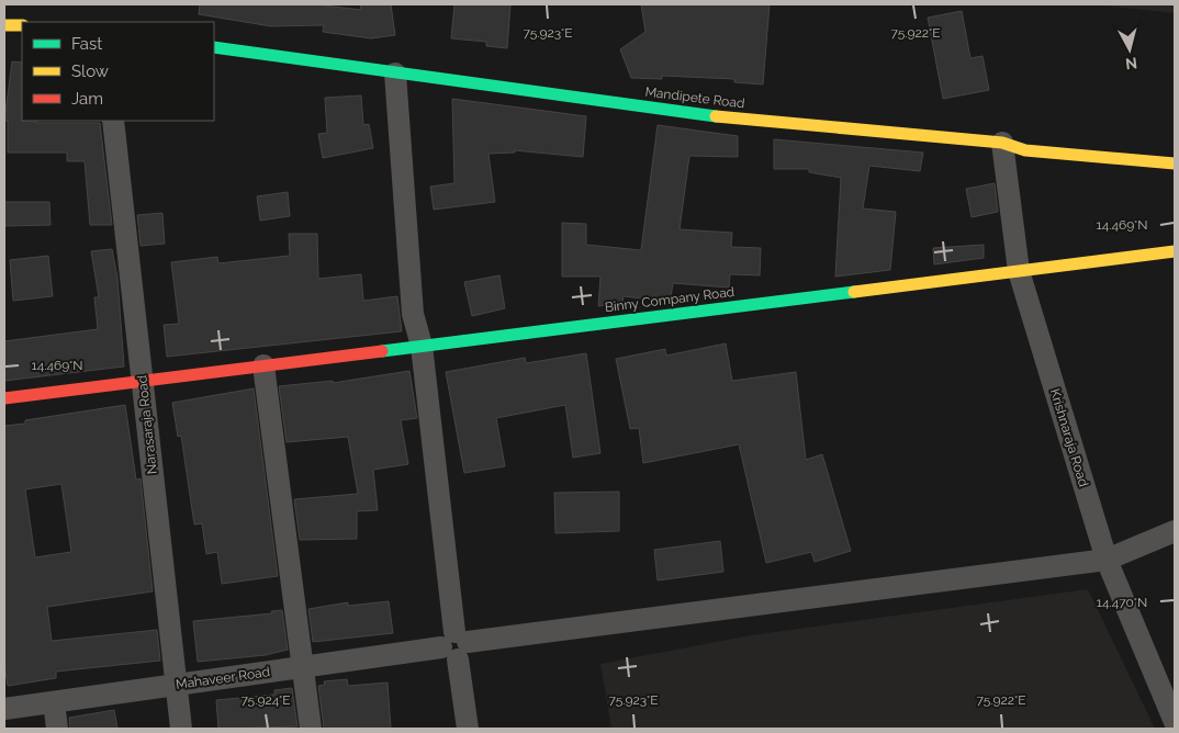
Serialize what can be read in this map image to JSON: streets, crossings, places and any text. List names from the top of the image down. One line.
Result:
{"streets":{"main road":["Mandipete Road","Binny Company Road"],"street":["Narasaraja Road","Krishnaraja Road","Mahaveer Road"]},"crossings":[["Mandipete Road","Krishnaraja Road"],["Binny Company Road","Narasaraja Road"],["Binny Company Road","Krishnaraja Road"],["Narasaraja Road","Mahaveer Road"],["Krishnaraja Road","Mahaveer Road"]],"legend":["Fast","Slow","Jam"],"north":"bottom","coordinates":["75.923°E","75.922°E","14.469°N","14.470°N","75.924°E"]}
